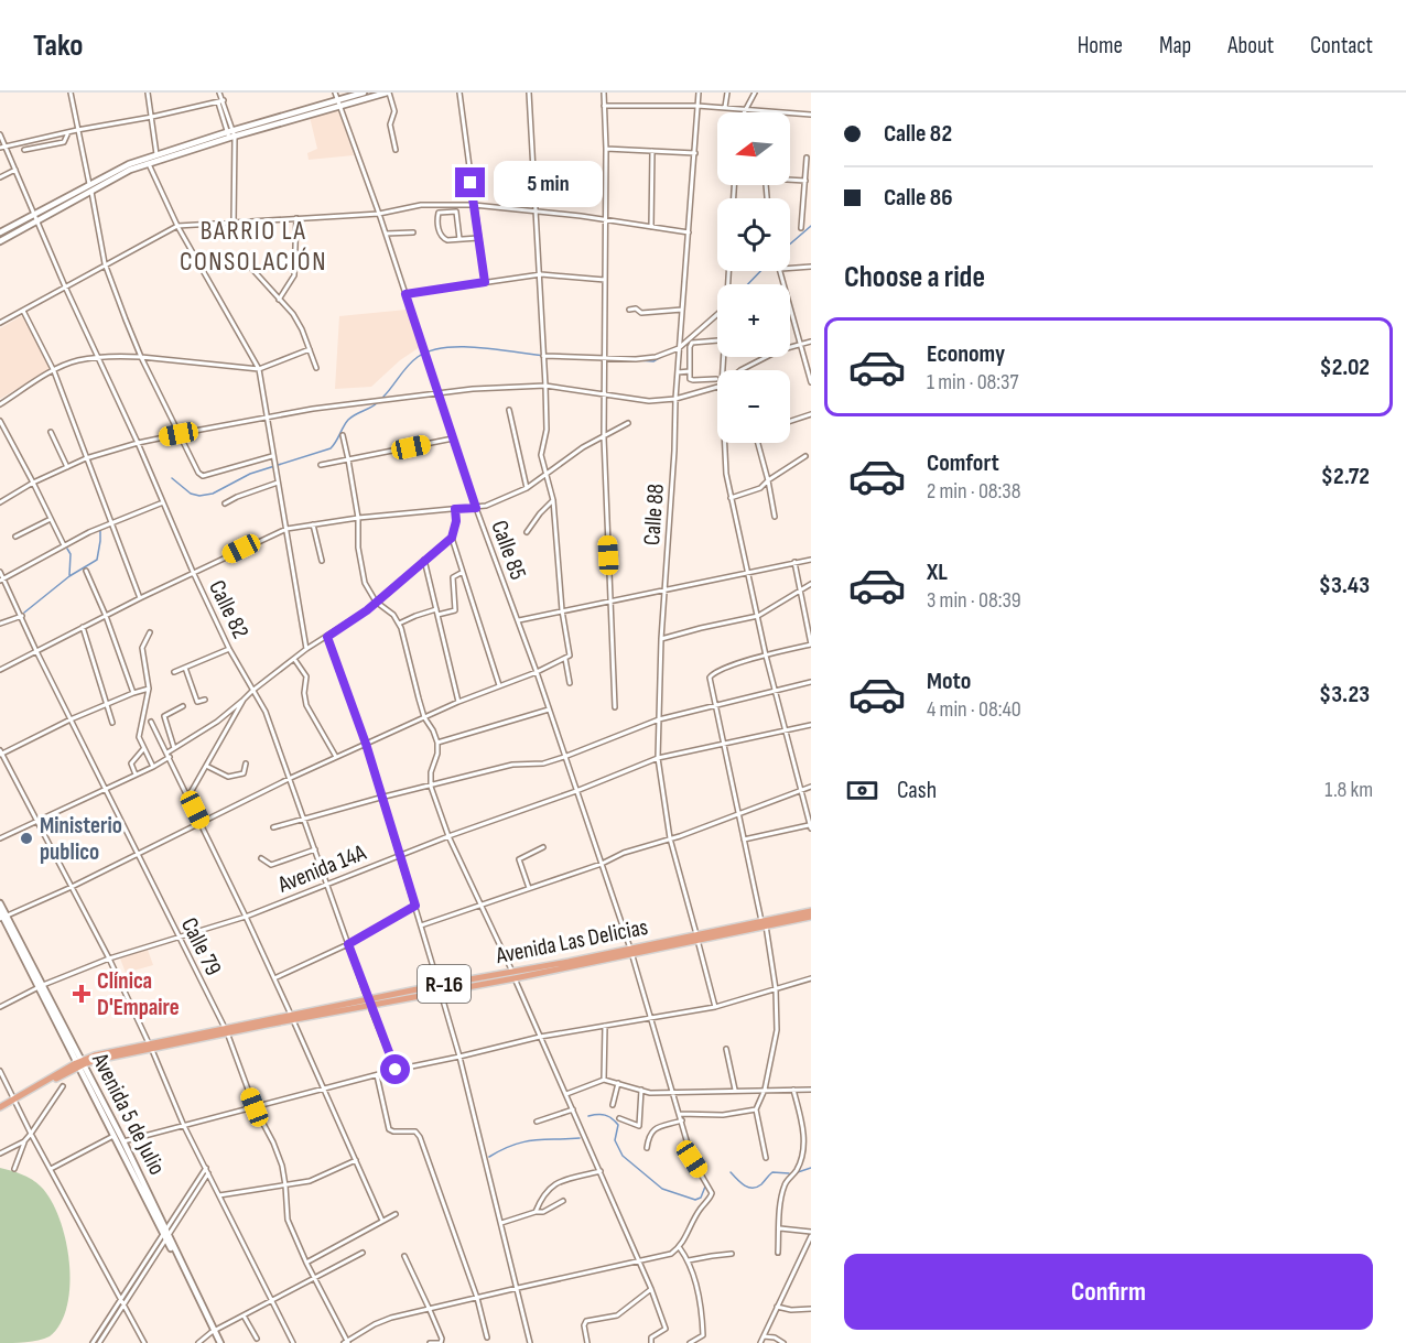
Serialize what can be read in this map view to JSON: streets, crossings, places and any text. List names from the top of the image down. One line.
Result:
{"streets":{"main road":["Avenida Las Delicias","R-16"],"street":["Calle 88","Calle 85","Calle 82","Avenida 14A","Calle 79","Avenida 5 de Julio"]},"crossings":[["Calle 88","Avenida 14A"],["Calle 88","R-16"],["Calle 85","Avenida 14A"],["Calle 85","R-16"],["Calle 82","Avenida 14A"],["Calle 82","Avenida Las Delicias"],["Calle 82","R-16"],["Avenida 14A","Calle 79"],["Avenida 14A","Avenida 5 de Julio"],["Avenida Las Delicias","R-16"],["Calle 79","R-16"],["R-16","Avenida 5 de Julio"]],"districts":["BARRIO LA CONSOLACIÓN"],"places":{"other":["Ministerio publico"],"health":["Clínica D'Empaire"]},"north":"left","page":{"header":"Tako","nav":["Home","Map","About","Contact"],"banner":["Calle 82","Calle 86"],"map_buttons":["+","−"],"bubble":"5 min","heading":"Choose a ride","list":[{"name":"Economy","note":"1 min · 08:37","value":"$2.02"},{"name":"Comfort","note":"2 min · 08:38","value":"$2.72"},{"name":"XL","note":"3 min · 08:39","value":"$3.43"},{"name":"Moto","note":"4 min · 08:40","value":"$3.23"}],"pay":["Cash","1.8 km"],"buttons":"Confirm"}}
